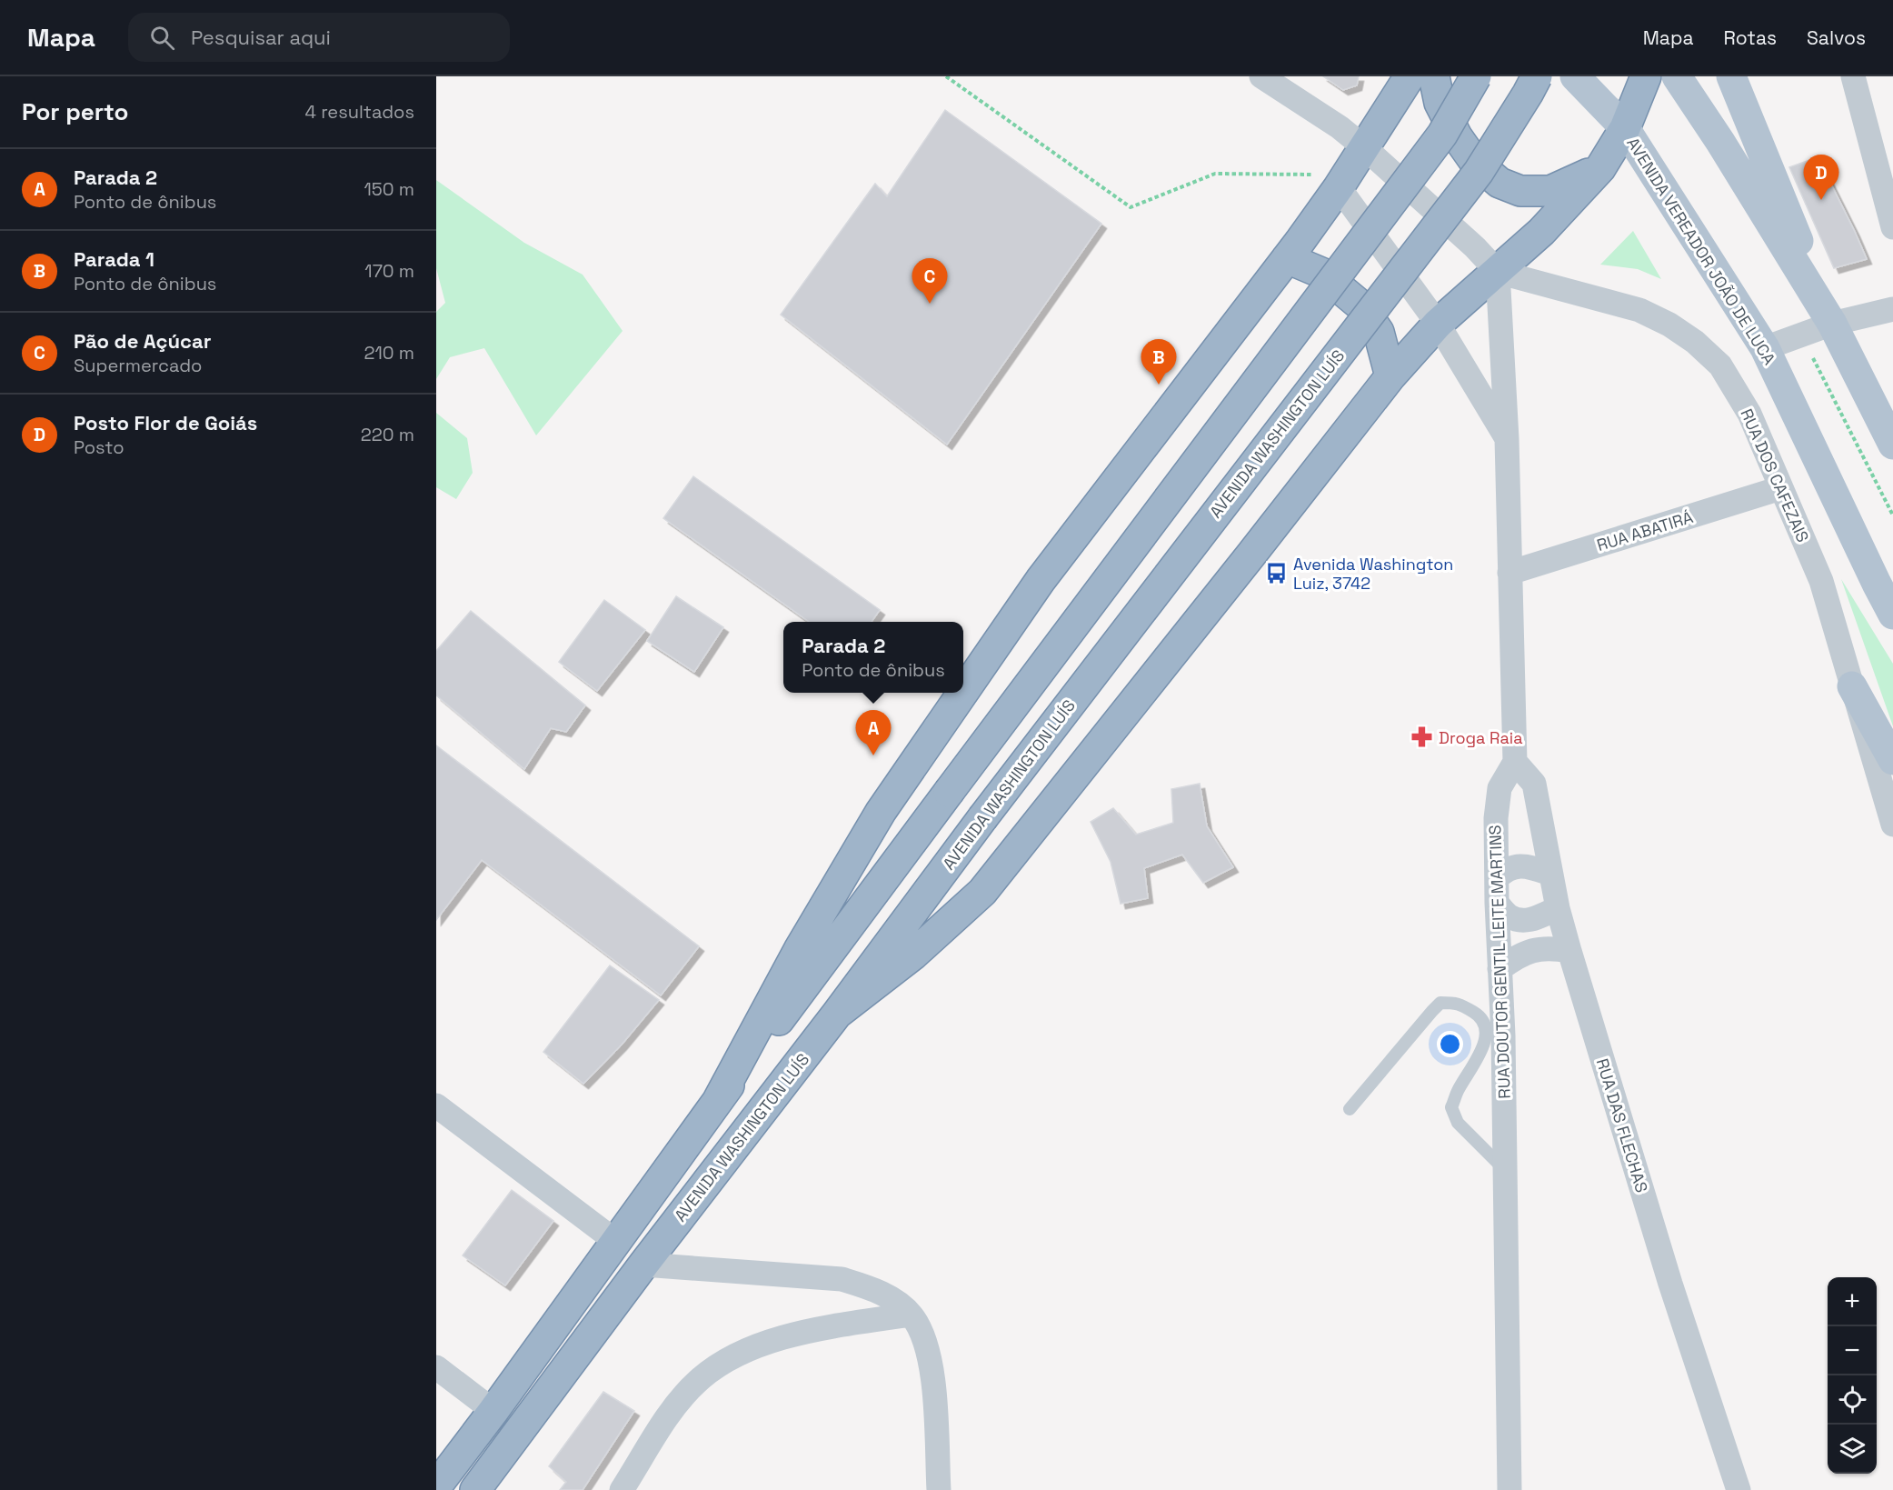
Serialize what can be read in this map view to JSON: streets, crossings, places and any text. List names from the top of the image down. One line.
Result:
{"streets":{"highway":["AVENIDA WASHINGTON LUÍS"],"main road":["AVENIDA VEREADOR JOÃO DE LUCA"],"street":["RUA DOS CAFEZAIS","RUA ABATIRÁ","RUA DOUTOR GENTIL LEITE MARTINS","RUA DAS FLECHAS"]},"crossings":[["RUA DOS CAFEZAIS","RUA ABATIRÁ"],["RUA DOUTOR GENTIL LEITE MARTINS","RUA DAS FLECHAS"]],"places":{"bus stop":["Avenida Washington Luiz, 3742"],"pharmacy":["Droga Raia"]},"page":{"header":"Mapa","search":"Pesquisar aqui","nav":["Mapa","Rotas","Salvos"],"heading":["Por perto","4 resultados"],"list":[{"mark":"A","name":"Parada 2","note":"Ponto de ônibus","value":"150 m"},{"mark":"B","name":"Parada 1","note":"Ponto de ônibus","value":"170 m"},{"mark":"C","name":"Pão de Açúcar","note":"Supermercado","value":"210 m"},{"mark":"D","name":"Posto Flor de Goiás","note":"Posto","value":"220 m"}],"pins":["D","C","B","A"],"popup":["Parada 2","Ponto de ônibus"],"map_buttons":["+","−"]}}
